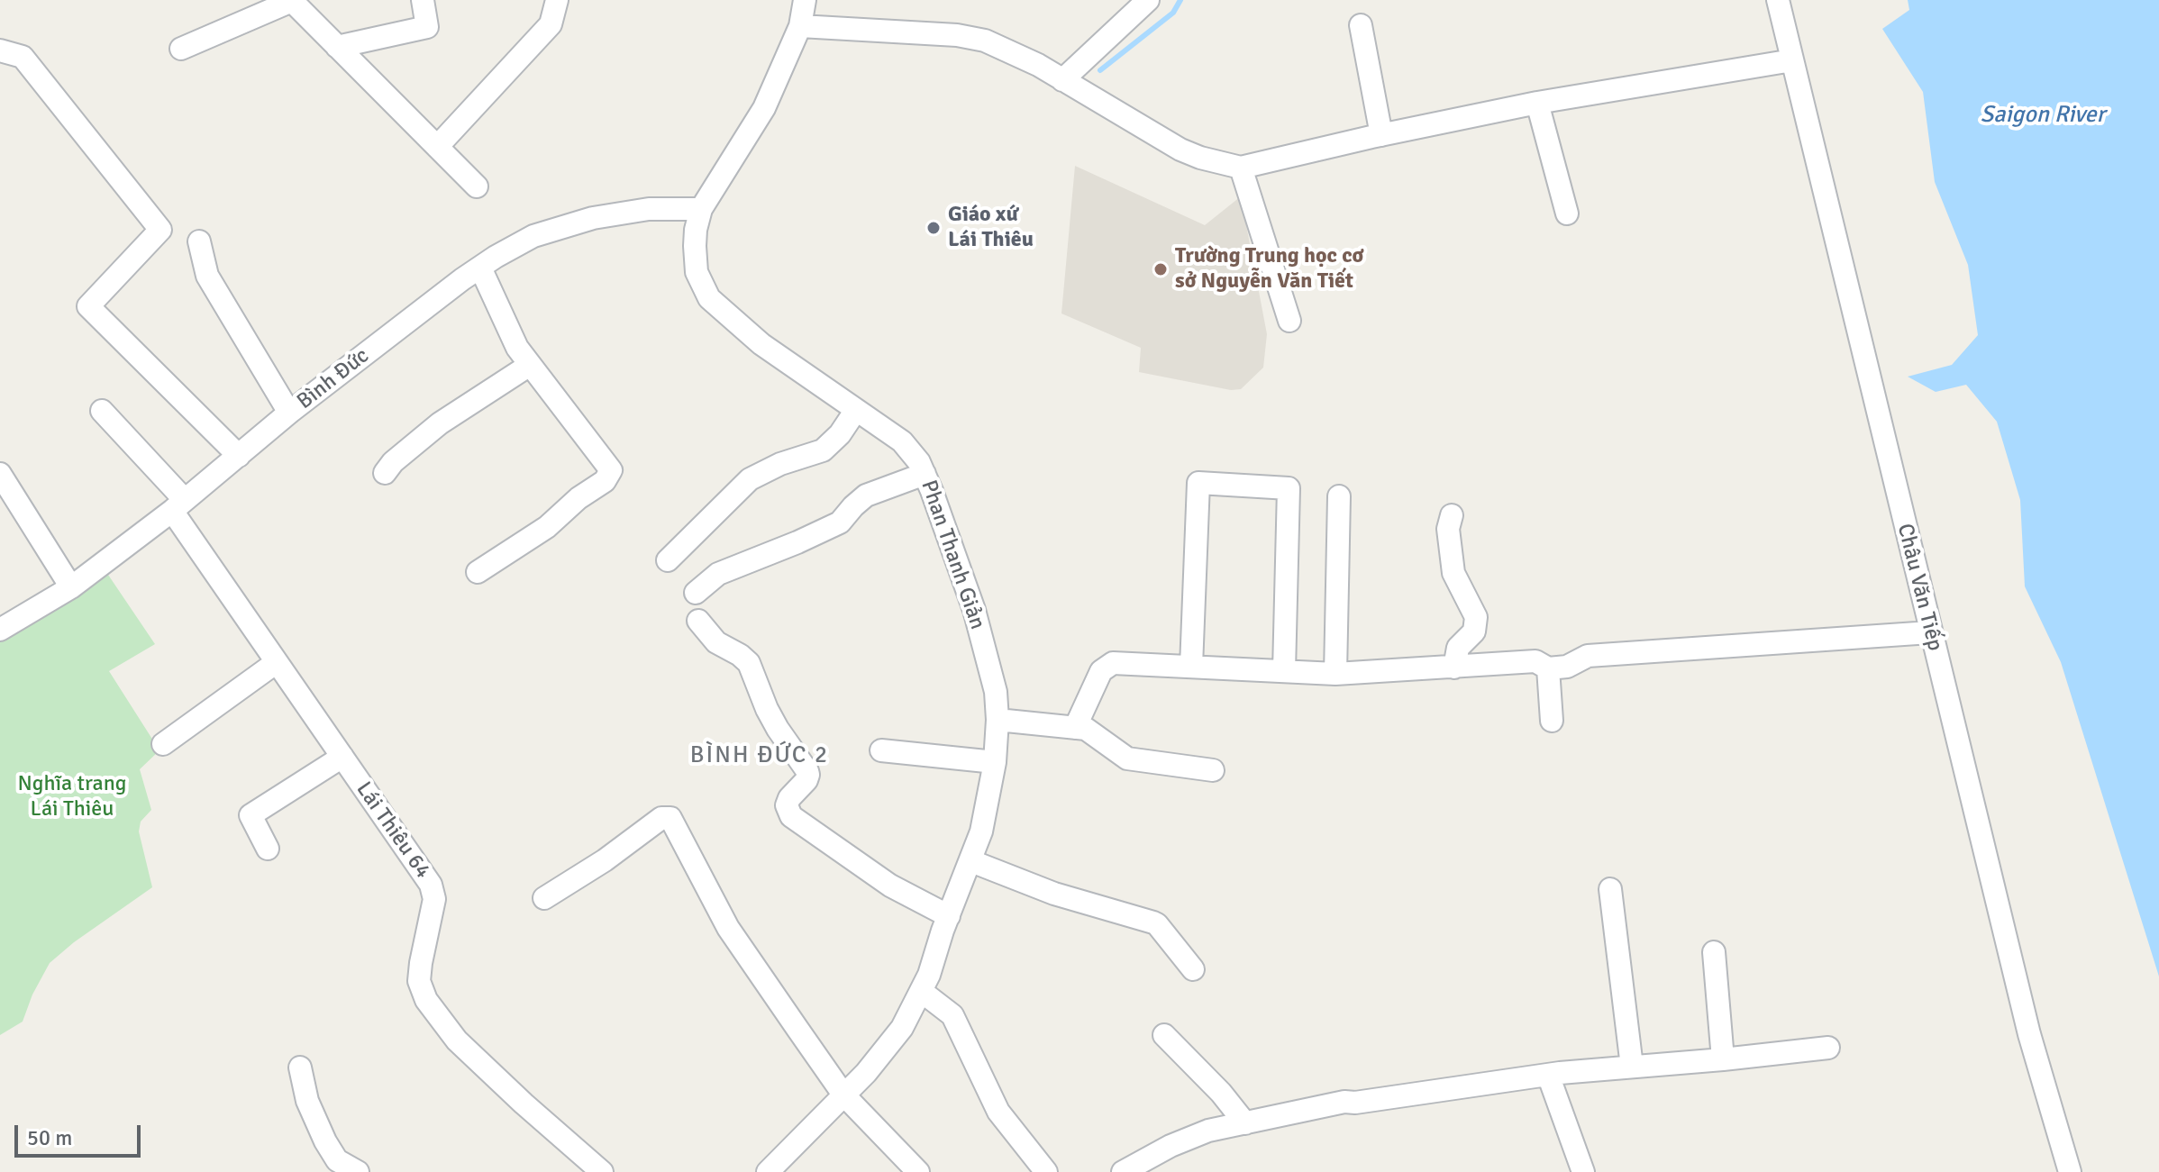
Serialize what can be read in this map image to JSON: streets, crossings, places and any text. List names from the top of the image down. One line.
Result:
{"streets":{"street":["Bình Đức","Phan Thanh Giản","Châu Văn Tiếp","Lái Thiêu 64"]},"crossings":[["Bình Đức","Phan Thanh Giản"],["Bình Đức","Lái Thiêu 64"]],"districts":["BÌNH ĐỨC 2"],"water":["Saigon River"],"parks":["Nghĩa trang Lái Thiêu"],"places":["Giáo xứ Lái Thiêu","Trường Trung học cơ sở Nguyễn Văn Tiết"],"scale_bar":"50 m"}
